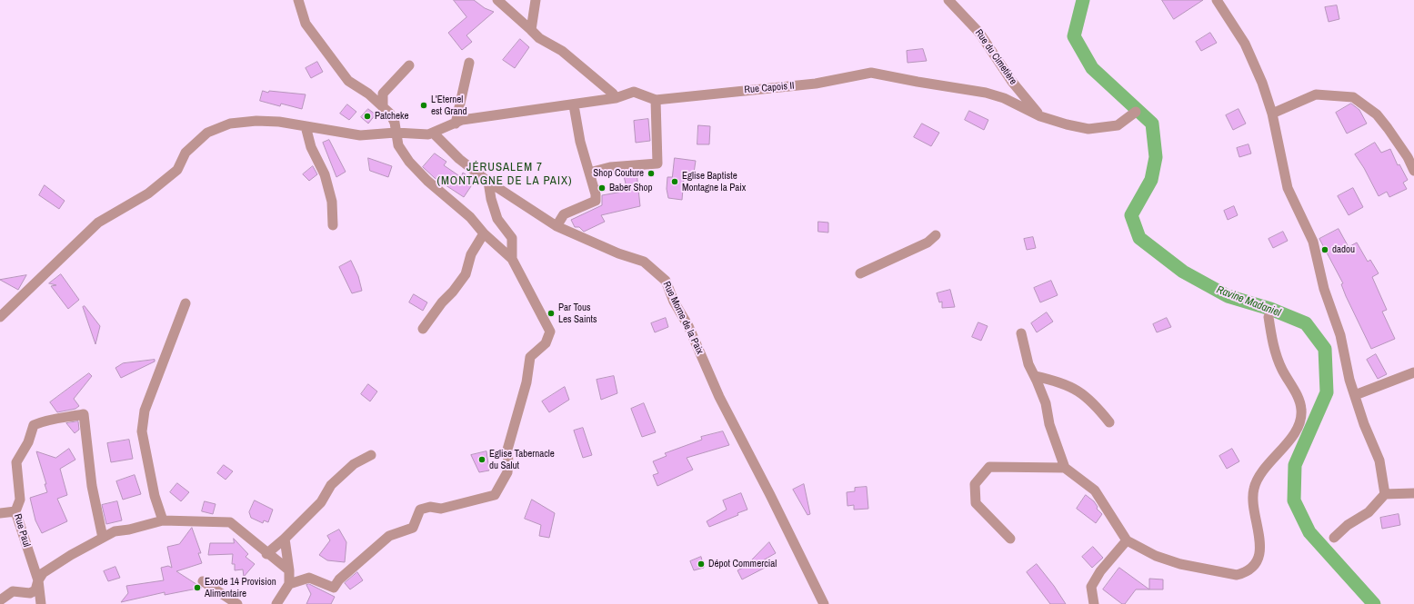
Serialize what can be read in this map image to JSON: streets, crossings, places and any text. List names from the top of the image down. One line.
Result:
{"streets":{"street":["Rue du Cimetière","Rue Capois II","Rue Morne de la Paix","Rue Paul"]},"crossings":[["Rue du Cimetière","Rue Capois II"],["Rue Capois II","Rue Morne de la Paix"]],"districts":["JÉRUSALEM 7 (MONTAGNE DE LA PAIX)"],"water":["Ravine Madaniel"],"places":["L'Eternel est Grand","Patcheke","Shop Couture","Eglise Baptiste Montagne la Paix","Baber Shop","dadou","Par Tous Les Saints","Eglise Tabernacle du Salut","Dépot Commercial","Exode 14 Provision Alimentaire"]}
